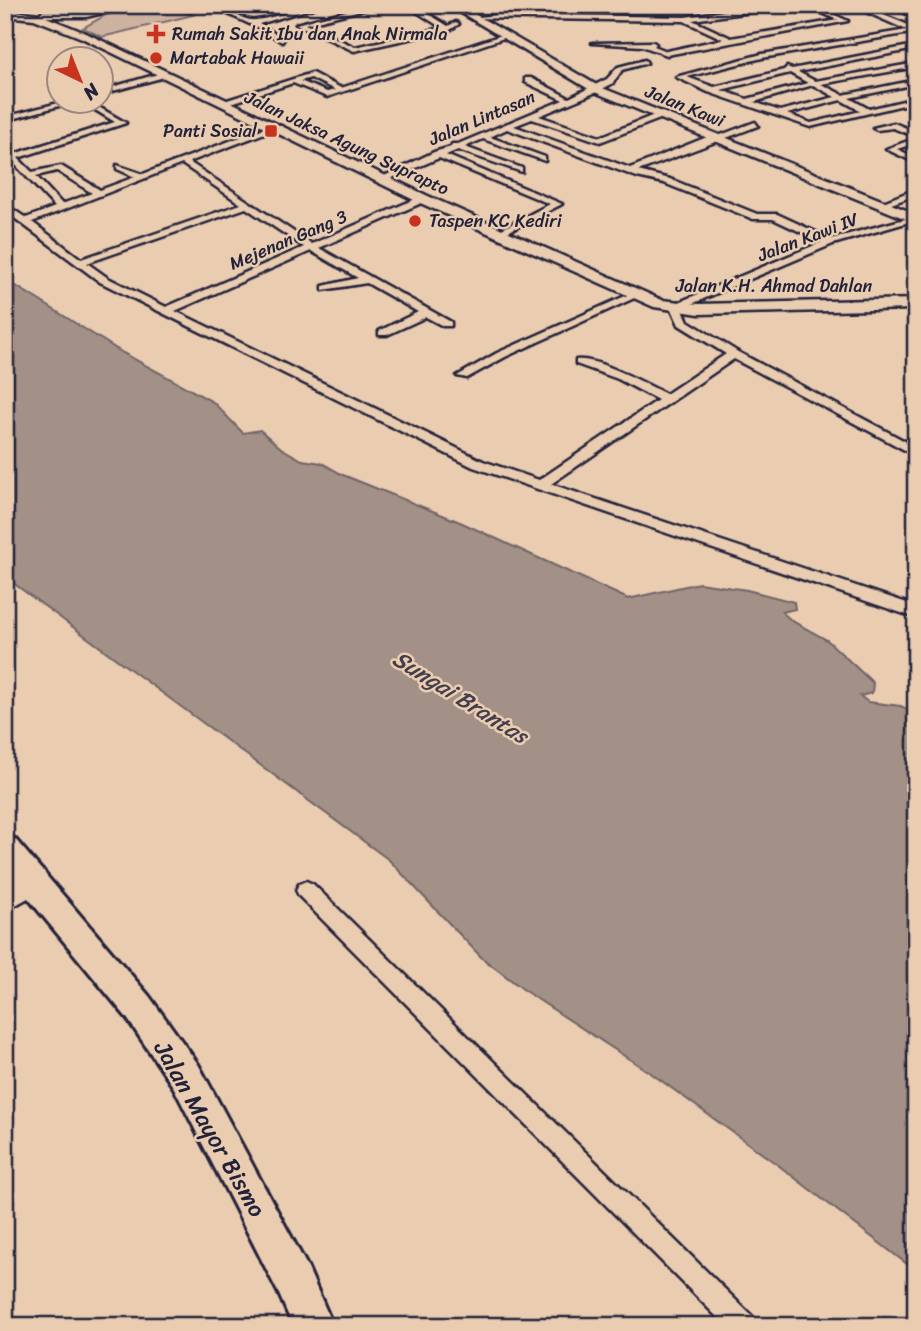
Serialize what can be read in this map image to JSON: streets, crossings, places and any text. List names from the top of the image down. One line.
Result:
{"streets":{"main road":["Jalan Kawi","Jalan Jaksa Agung Suprapto","Jalan K.H. Ahmad Dahlan","Jalan Mayor Bismo"],"street":["Jalan Lintasan","Jalan Kawi IV","Mejenan Gang 3"]},"crossings":[["Jalan Kawi","Jalan Lintasan"],["Jalan Kawi","Jalan Kawi IV"],["Jalan Lintasan","Jalan Jaksa Agung Suprapto"],["Jalan Jaksa Agung Suprapto","Mejenan Gang 3"],["Jalan Jaksa Agung Suprapto","Jalan K.H. Ahmad Dahlan"],["Jalan Kawi IV","Jalan K.H. Ahmad Dahlan"]],"water":["Sungai Brantas"],"places":{"health":["Rumah Sakit Ibu dan Anak Nirmala"],"other":["Martabak Hawaii","Taspen KC Kediri"],"transit":["Panti Sosial"]},"north":"bottom right"}
